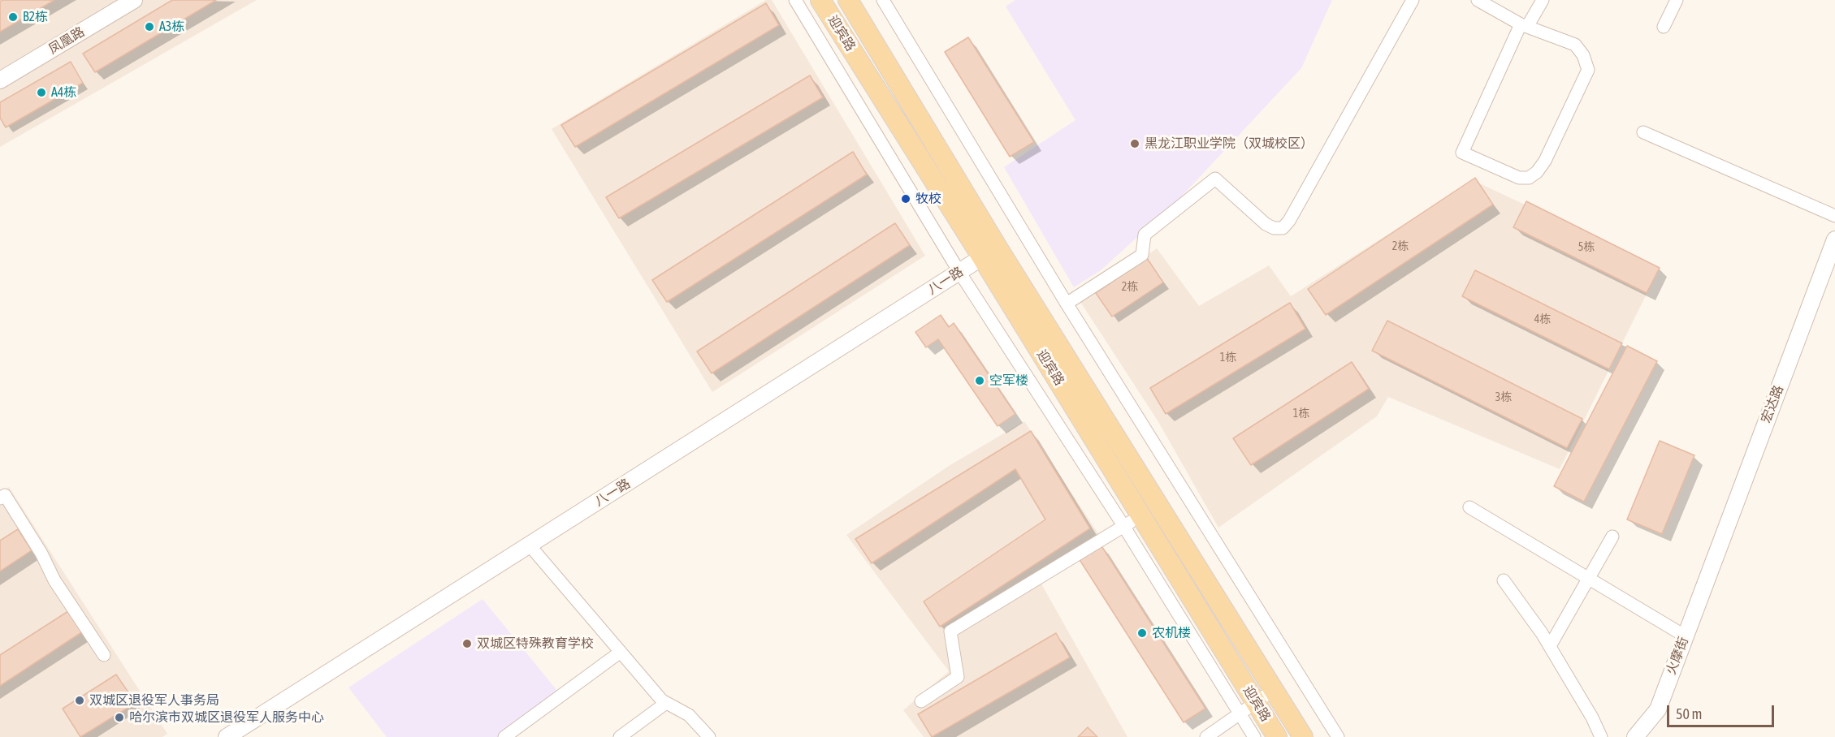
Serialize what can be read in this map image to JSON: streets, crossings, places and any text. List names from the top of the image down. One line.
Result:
{"streets":{"main road":["迎宾路"],"street":["凤凰路","八一路","宏达路","火摩街"]},"crossings":[["迎宾路","八一路"],["宏达路","火摩街"]],"places":["B2栋","A3栋","A4栋","黑龙江职业学院（双城校区）","牧校","空军楼","农机楼","双城区特殊教育学校","双城区退役军人事务局","哈尔滨市双城区退役军人服务中心"],"house_numbers":["2栋","5栋","2栋","4栋","1栋","3栋","1栋"],"scale_bar":"50 m"}
